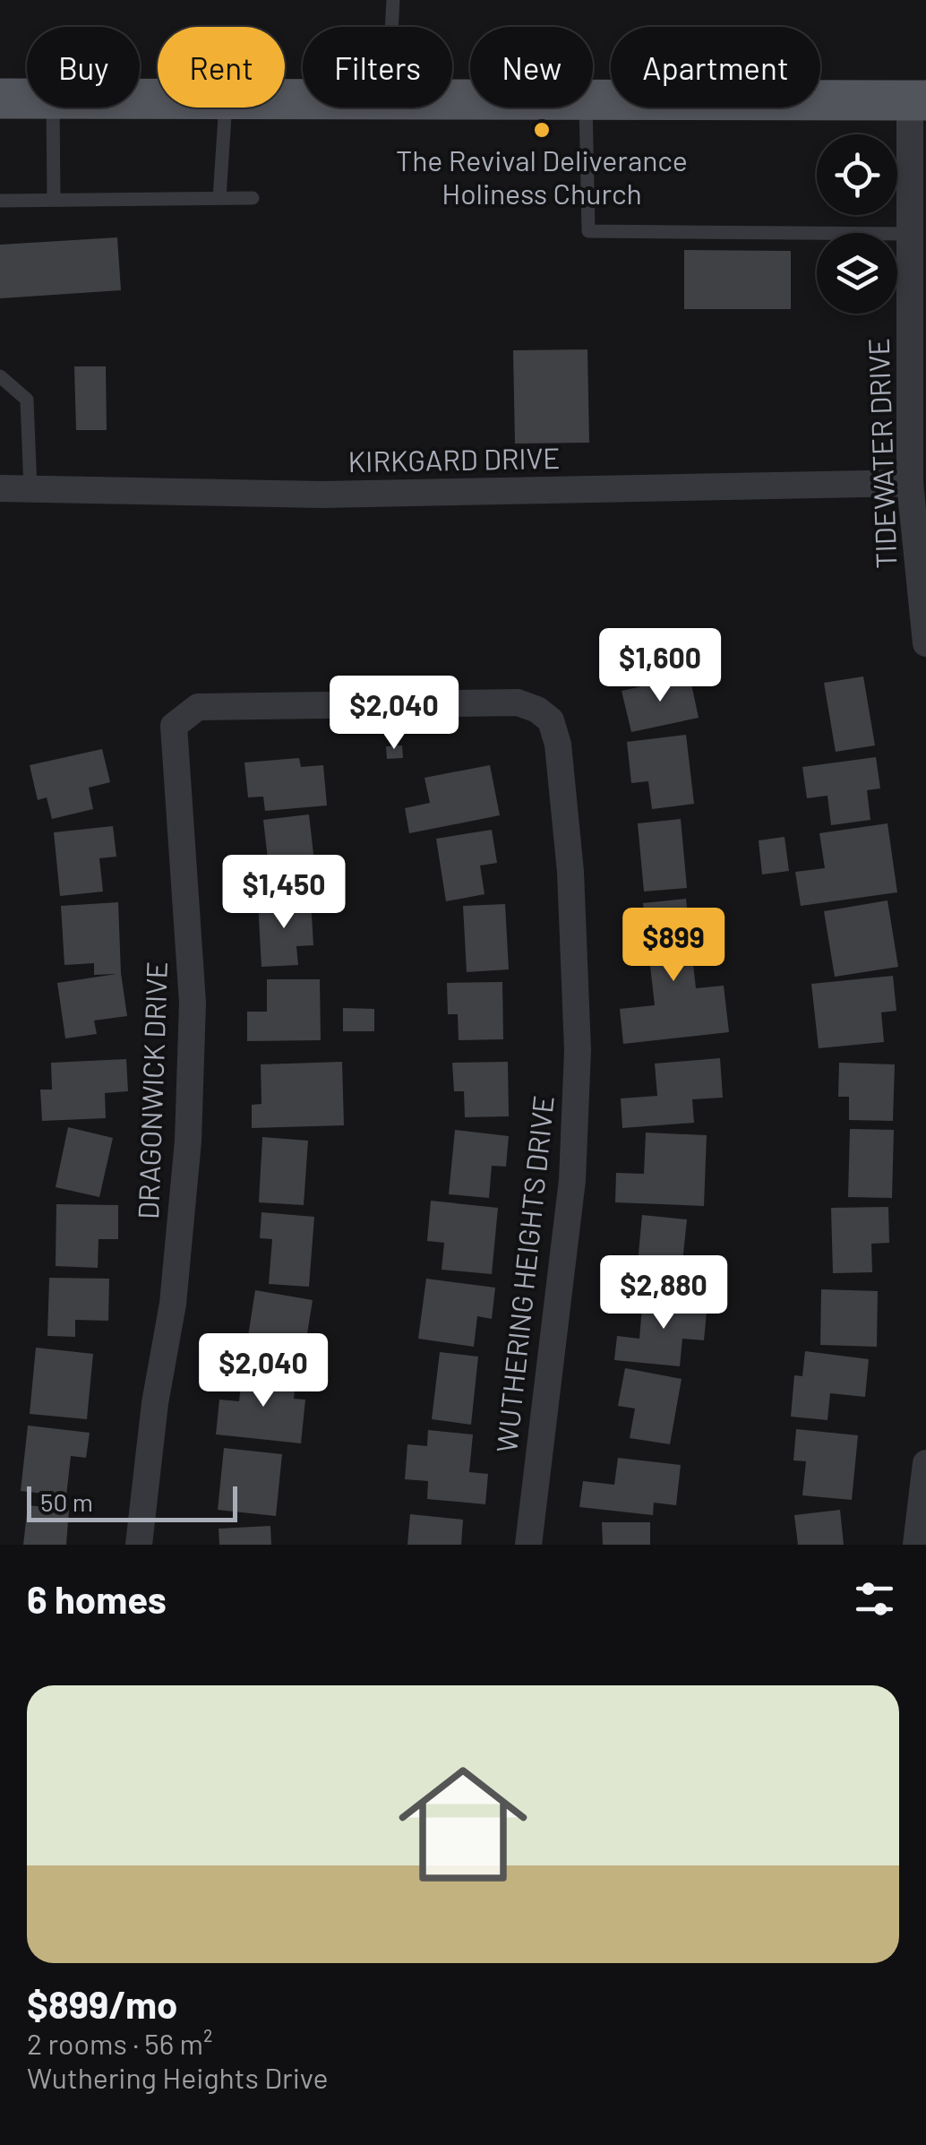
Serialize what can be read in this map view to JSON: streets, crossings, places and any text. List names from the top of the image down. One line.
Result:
{"streets":{"street":["TIDEWATER DRIVE","KIRKGARD DRIVE","DRAGONWICK DRIVE","WUTHERING HEIGHTS DRIVE"]},"crossings":[["TIDEWATER DRIVE","KIRKGARD DRIVE"],["DRAGONWICK DRIVE","WUTHERING HEIGHTS DRIVE"]],"places":["The Revival Deliverance Holiness Church"],"scale_bar":"50 m","page":{"chip":["Buy","Rent","Filters","New","Apartment"],"price":["$1,600","$2,040","$1,450","$899","$2,880","$2,040"],"scale":"50 m","heading":"6 homes","list":[{"name":"$899/mo","note":"2 rooms · 56 m² · Wuthering Heights Drive"}]}}
